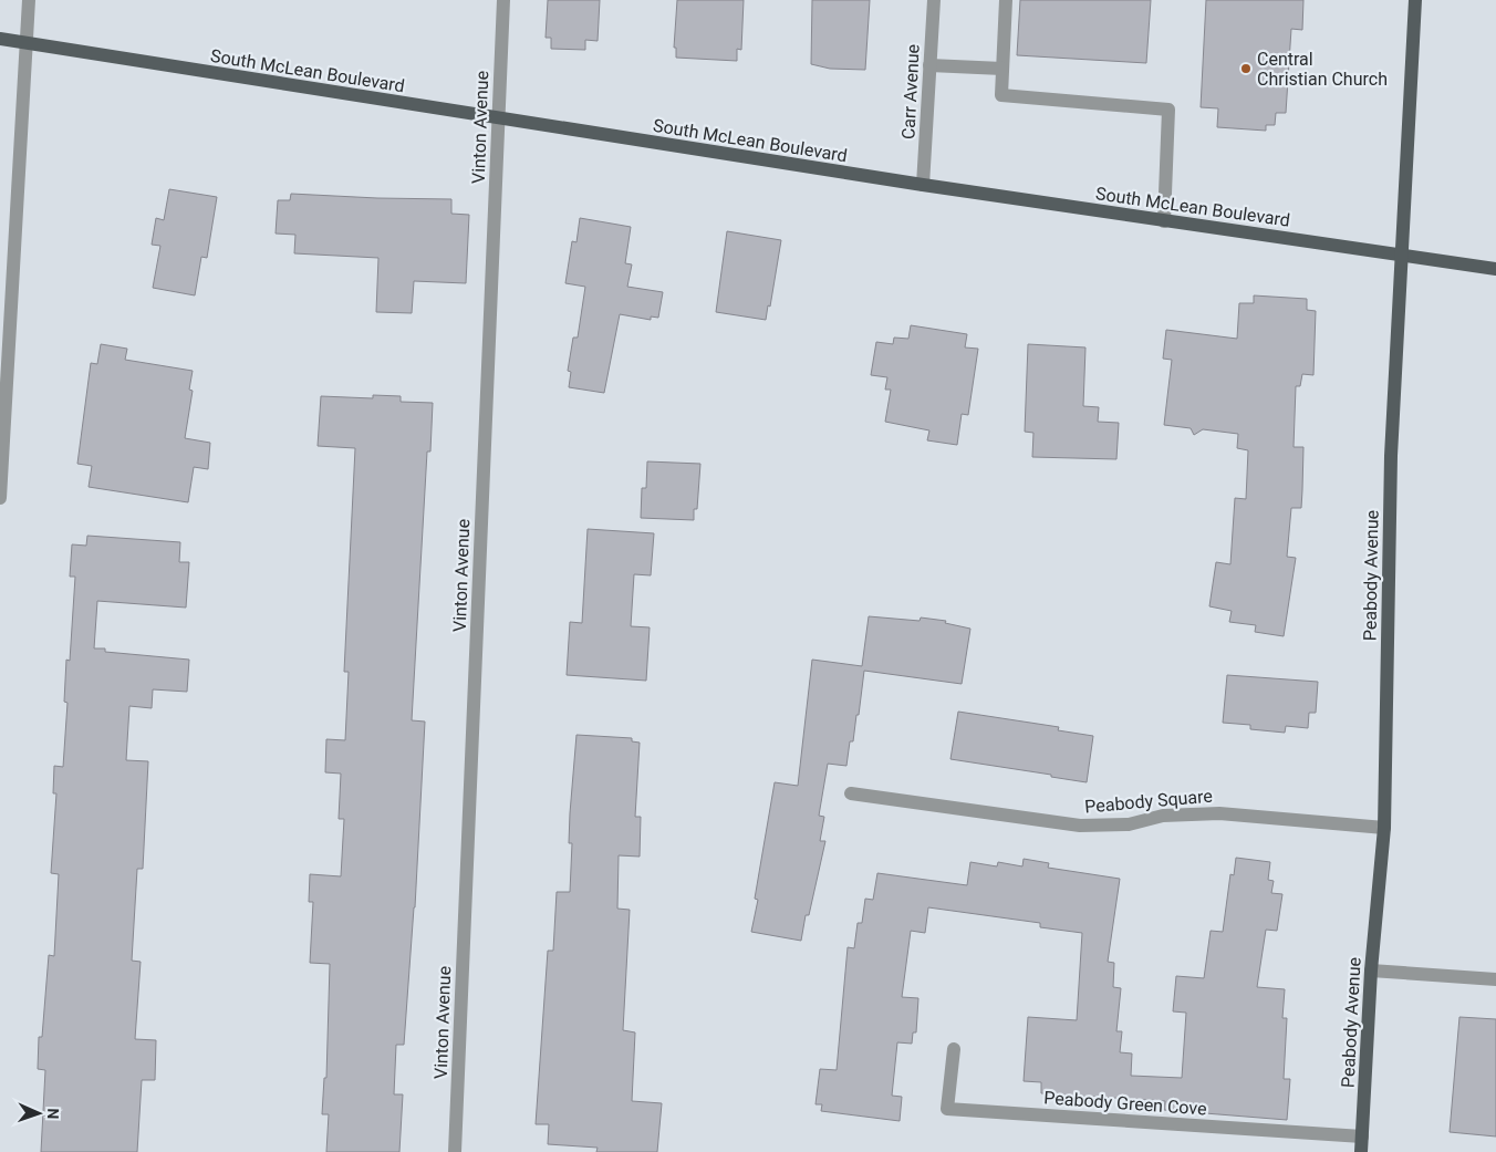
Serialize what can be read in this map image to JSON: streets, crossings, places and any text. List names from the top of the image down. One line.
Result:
{"streets":{"main road":["South McLean Boulevard","Peabody Avenue"],"street":["Carr Avenue","Vinton Avenue","Peabody Square","Peabody Green Cove"]},"crossings":[["South McLean Boulevard","Carr Avenue"],["South McLean Boulevard","Vinton Avenue"],["South McLean Boulevard","Peabody Avenue"],["Peabody Avenue","Peabody Square"],["Peabody Avenue","Peabody Green Cove"]],"places":["Central Christian Church"],"north":"right"}
